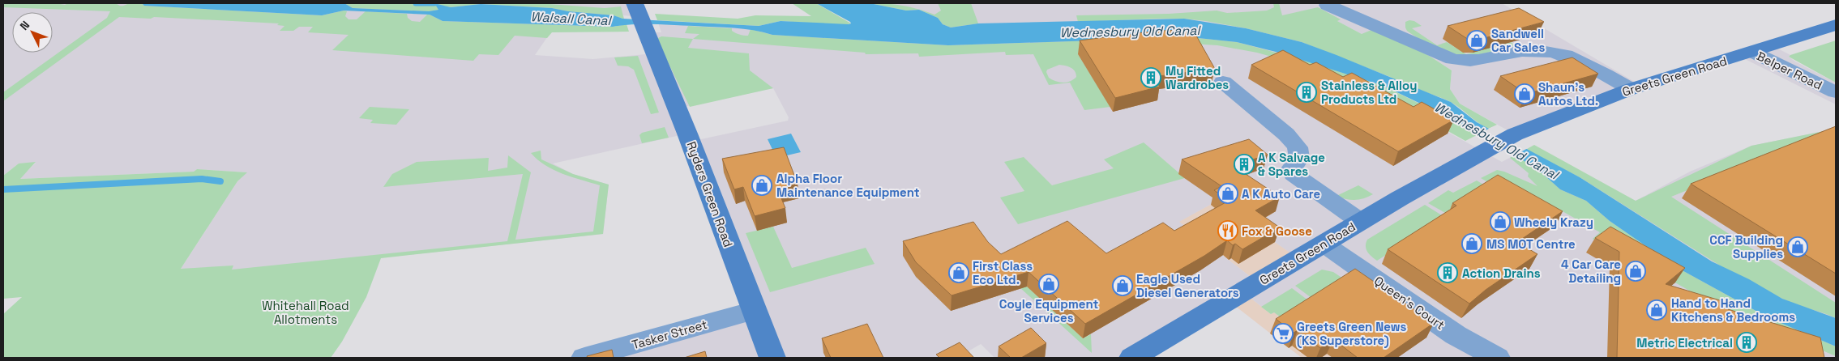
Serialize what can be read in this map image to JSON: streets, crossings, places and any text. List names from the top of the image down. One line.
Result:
{"streets":{"street":["Belper Road","Greets Green Road","Ryders Green Road","Queen's Court","Tasker Street"]},"crossings":[["Belper Road","Greets Green Road"],["Greets Green Road","Queen's Court"],["Ryders Green Road","Tasker Street"]],"water":["Walsall Canal","Wednesbury Old Canal"],"parks":["Whitehall Road Allotments"],"places":{"shop":["Sandwell Car Sales","Shaun's Autos Ltd.","Alpha Floor Maintenance Equipment","A K Auto Care","Wheely Krazy","MS MOT Centre","CCF Building Supplies","4 Car Care Detailing","First Class Eco Ltd.","Coyle Equipment Services","Eagle Used Diesel Generators","Hand to Hand Kitchens & Bedrooms"],"building":["My Fitted Wardrobes","Stainless & Alloy Products Ltd","A K Salvage & Spares","Action Drains","Metric Electrical"],"restaurant":["Fox & Goose"],"supermarket":["Greets Green News (KS Superstore)"]},"north":"top left"}
